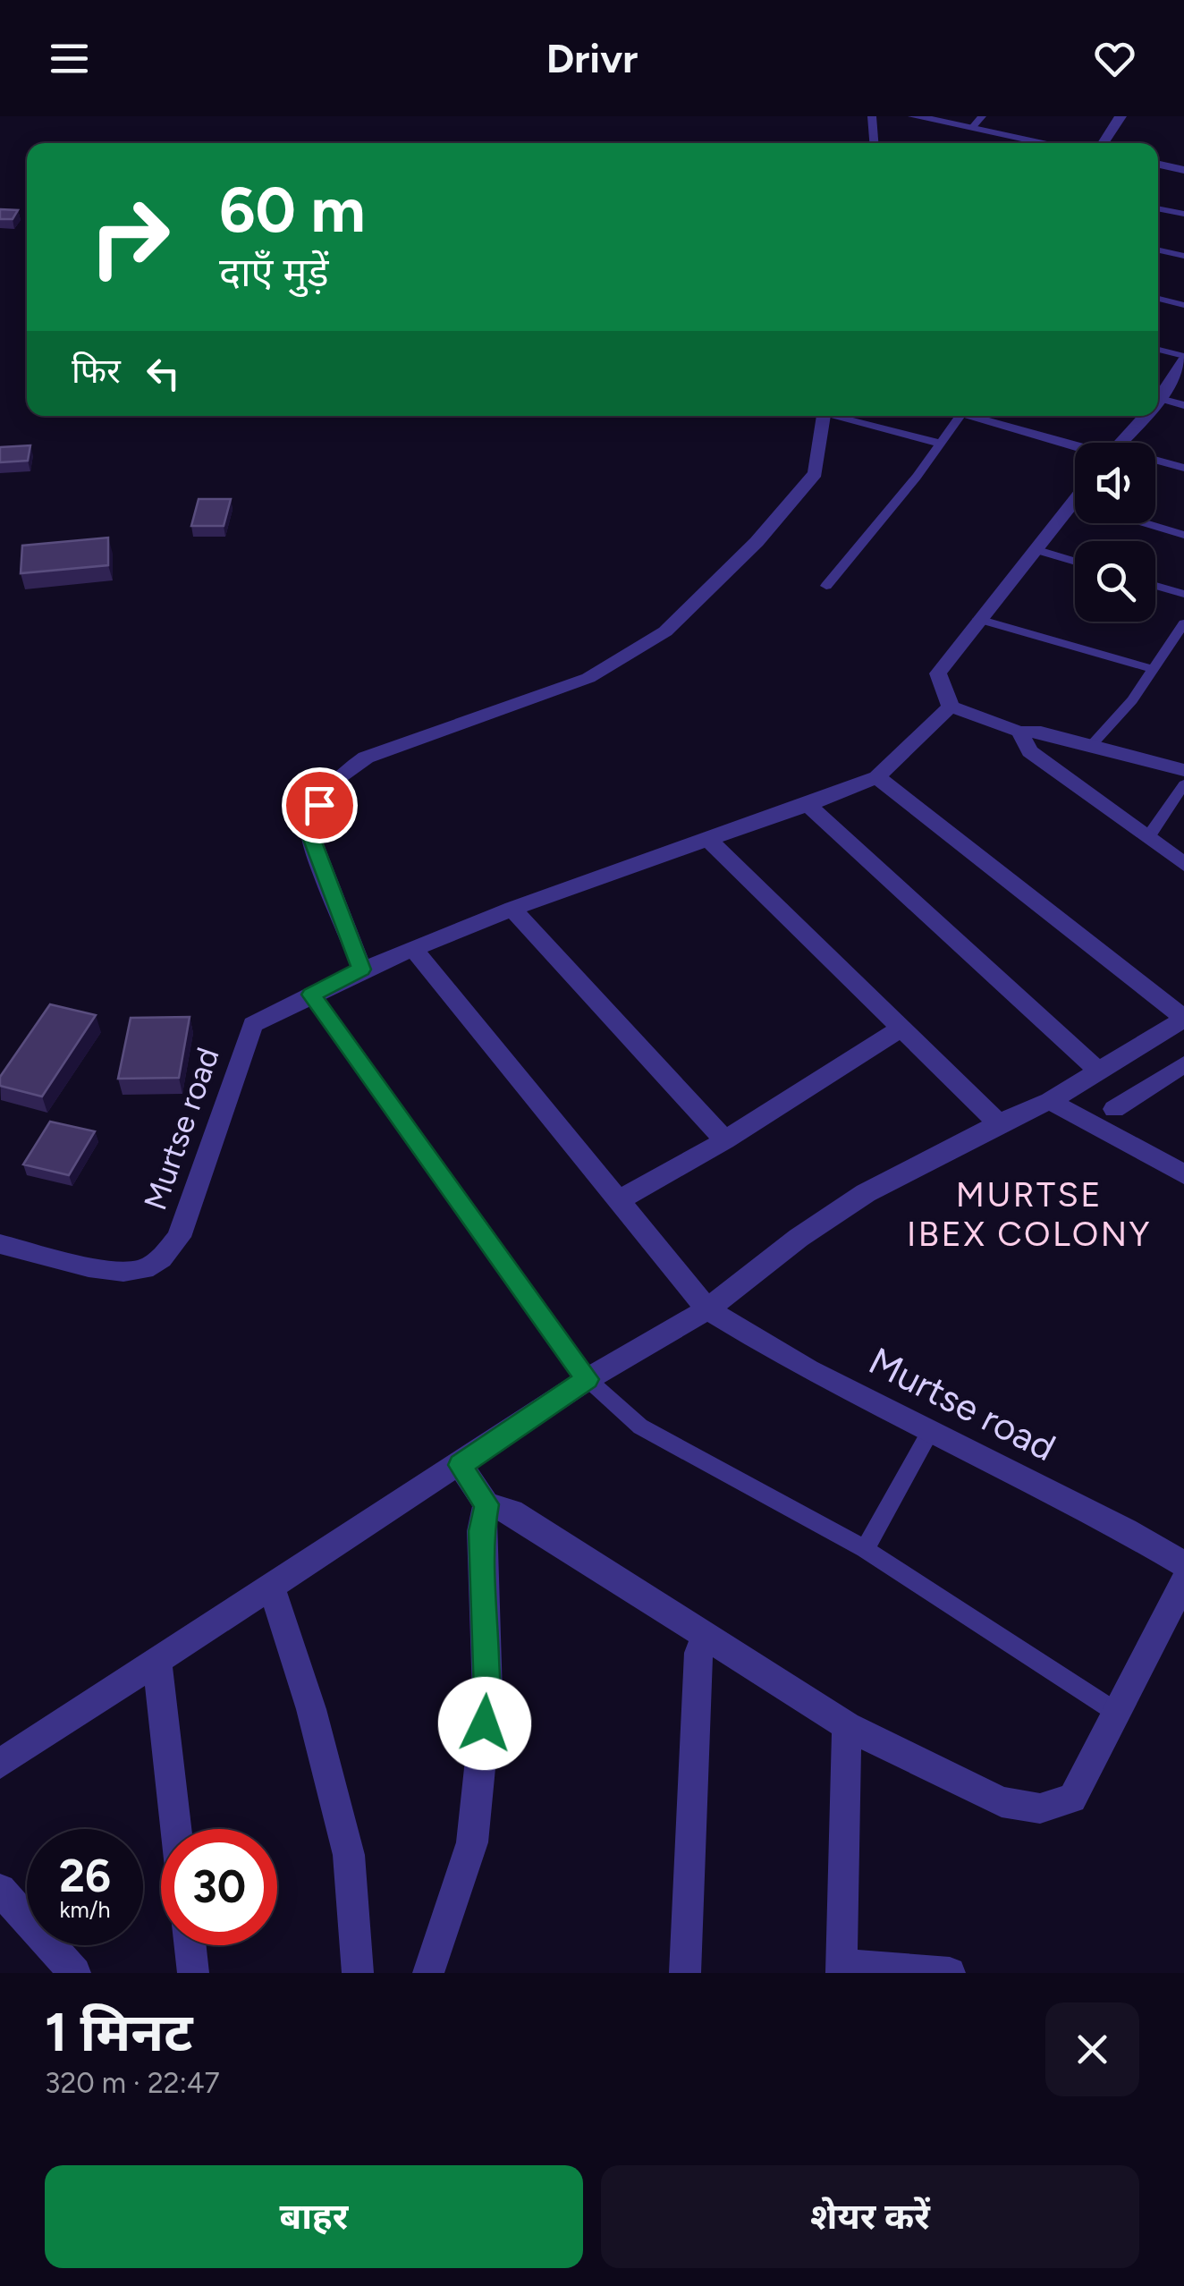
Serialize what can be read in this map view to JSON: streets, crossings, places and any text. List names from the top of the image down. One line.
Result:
{"streets":{"street":["Murtse road"]},"districts":["MURTSE IBEX COLONY"],"page":{"header":"Drivr","turn":["60 m","दाएँ मुड़ें"],"then":"फिर","speed":"26 km/h","limit":"30","heading":["1 मिनट","320 m · 22:47"],"buttons":["बाहर","शेयर करें"]}}
